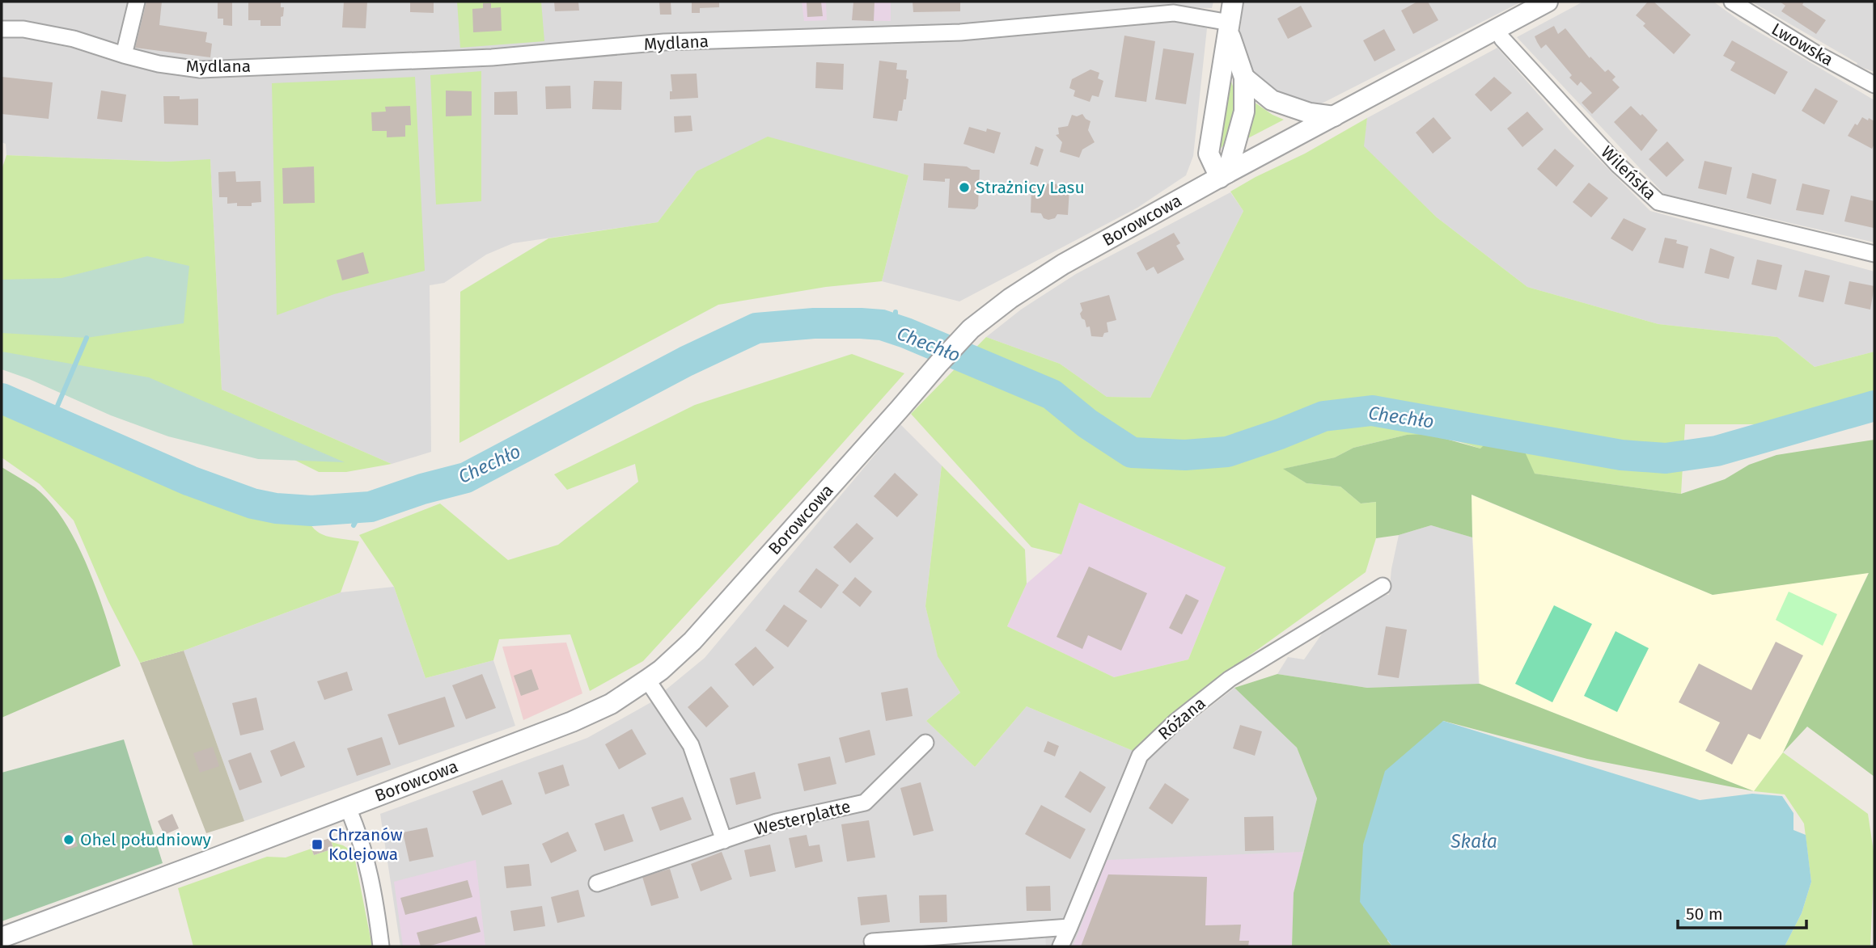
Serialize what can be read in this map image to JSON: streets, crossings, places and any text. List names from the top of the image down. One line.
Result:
{"streets":{"street":["Mydlana","Lwowska","Wileńska","Borowcowa","Różana","Westerplatte"]},"crossings":[["Wileńska","Borowcowa"]],"water":["Chechło","Skała"],"places":{"other":["Strażnicy Lasu","Ohel południowy"],"transit":["Chrzanów Kolejowa"]},"scale_bar":"50 m"}
